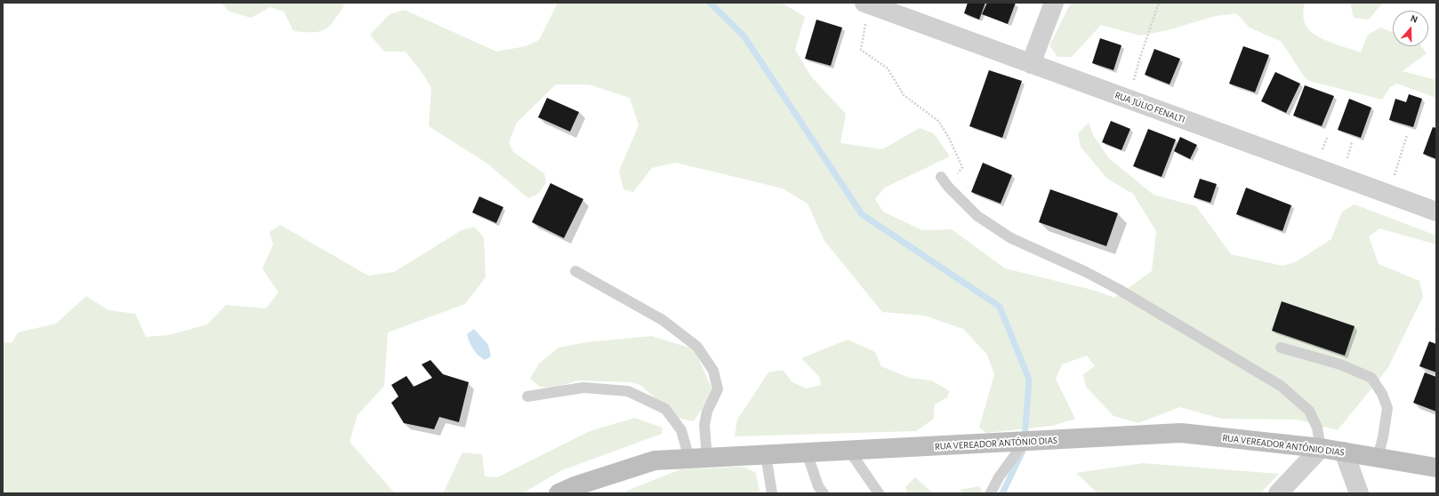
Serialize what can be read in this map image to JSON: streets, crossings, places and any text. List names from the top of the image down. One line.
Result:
{"streets":{"street":["RUA JÚLIO FENALTI","RUA VEREADOR ANTÔNIO DIAS"]},"north":"top"}
